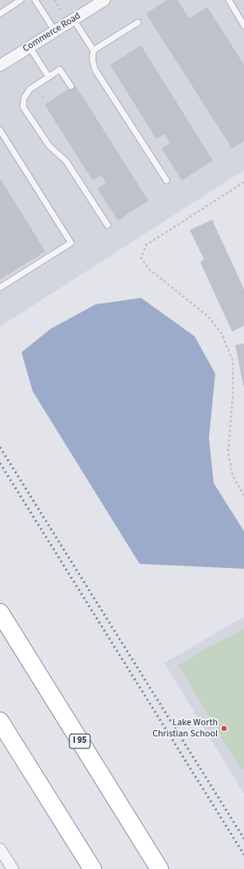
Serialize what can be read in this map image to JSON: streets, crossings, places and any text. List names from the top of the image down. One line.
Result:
{"streets":{"highway":["I 95"],"street":["Commerce Road"]},"places":["Lake Worth Christian School"]}
